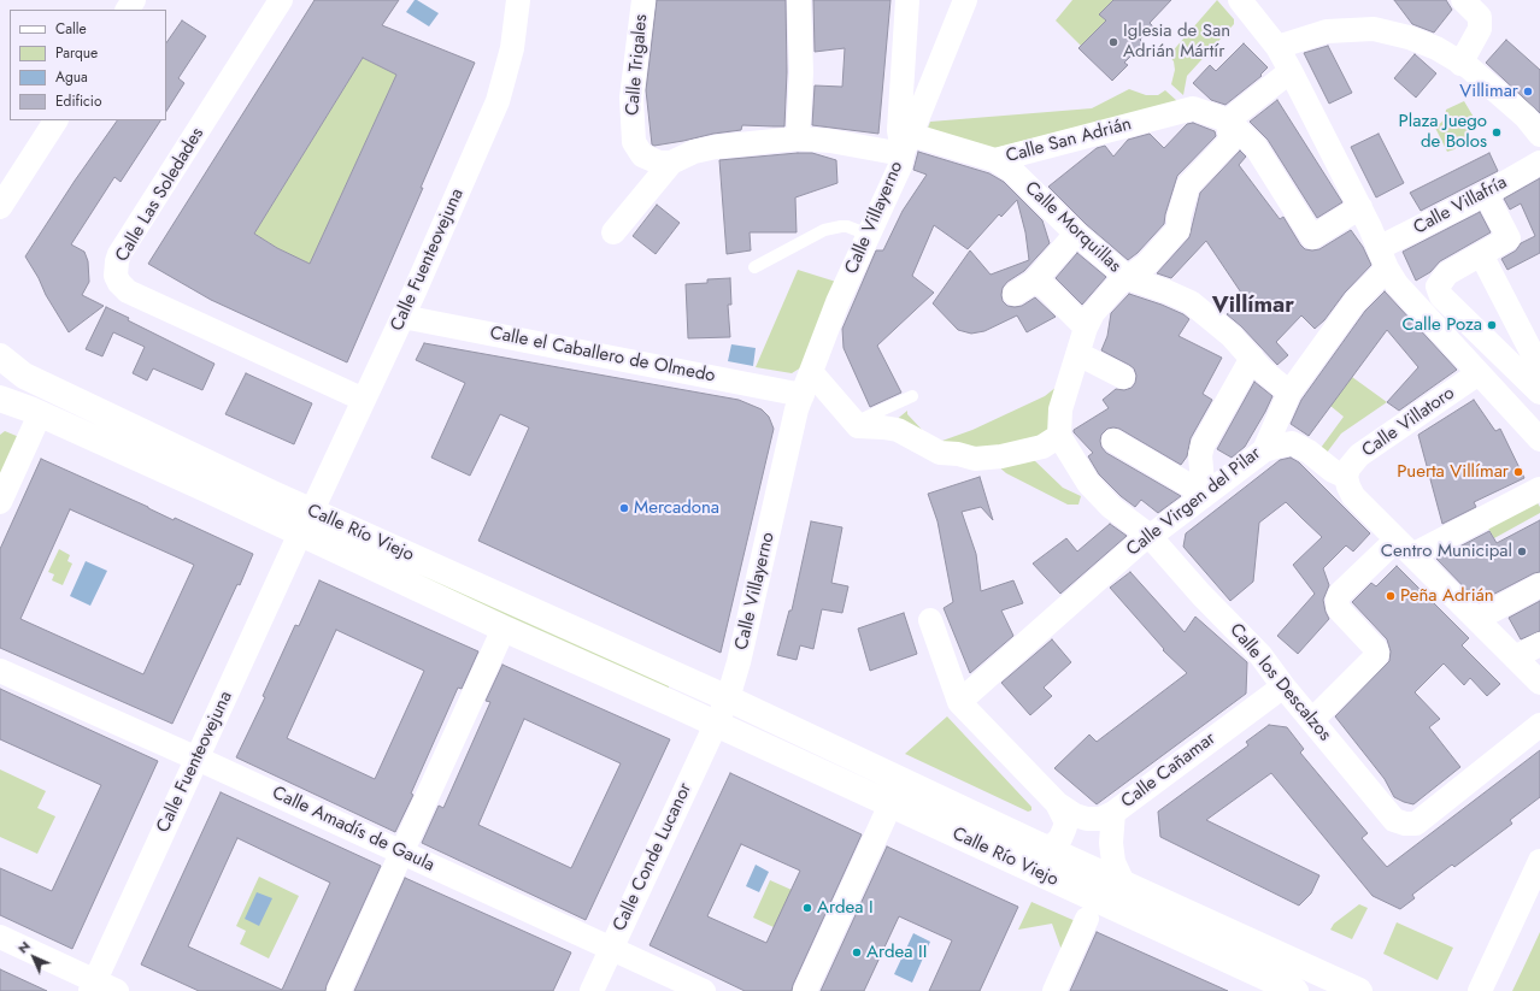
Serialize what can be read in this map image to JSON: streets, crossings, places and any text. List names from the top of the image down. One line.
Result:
{"streets":{"main road":["Calle Río Viejo"],"street":["Calle Trigales","Calle San Adrián","Calle Las Soledades","Calle Villafría","Calle Villayerno","Calle Morquillas","Calle Fuenteovejuna","Calle el Caballero de Olmedo","Calle Villatoro","Calle Virgen del Pilar","Calle los Descalzos","Calle Cañamar","Calle Amadís de Gaula","Calle Conde Lucanor"]},"crossings":[["Calle Trigales","Calle San Adrián"],["Calle San Adrián","Calle Villayerno"],["Calle San Adrián","Calle Morquillas"],["Calle Las Soledades","Calle Fuenteovejuna"],["Calle Villafría","Calle Virgen del Pilar"],["Calle Villayerno","Calle el Caballero de Olmedo"],["Calle Villayerno","Calle Río Viejo"],["Calle Morquillas","Calle Virgen del Pilar"],["Calle Fuenteovejuna","Calle el Caballero de Olmedo"],["Calle Fuenteovejuna","Calle Río Viejo"],["Calle Fuenteovejuna","Calle Amadís de Gaula"],["Calle Virgen del Pilar","Calle Río Viejo"],["Calle Virgen del Pilar","Calle los Descalzos"],["Calle Río Viejo","Calle Cañamar"],["Calle Río Viejo","Calle Conde Lucanor"],["Calle los Descalzos","Calle Cañamar"],["Calle Amadís de Gaula","Calle Conde Lucanor"]],"districts":["Villímar"],"places":["Iglesia de San Adrián Mártír","Villimar","Plaza Juego de Bolos","Calle Poza","Puerta Villímar","Mercadona","Centro Municipal","Peña Adrián","Ardea I","Ardea II"],"legend":["Calle","Parque","Agua","Edificio"],"north":"top left"}
